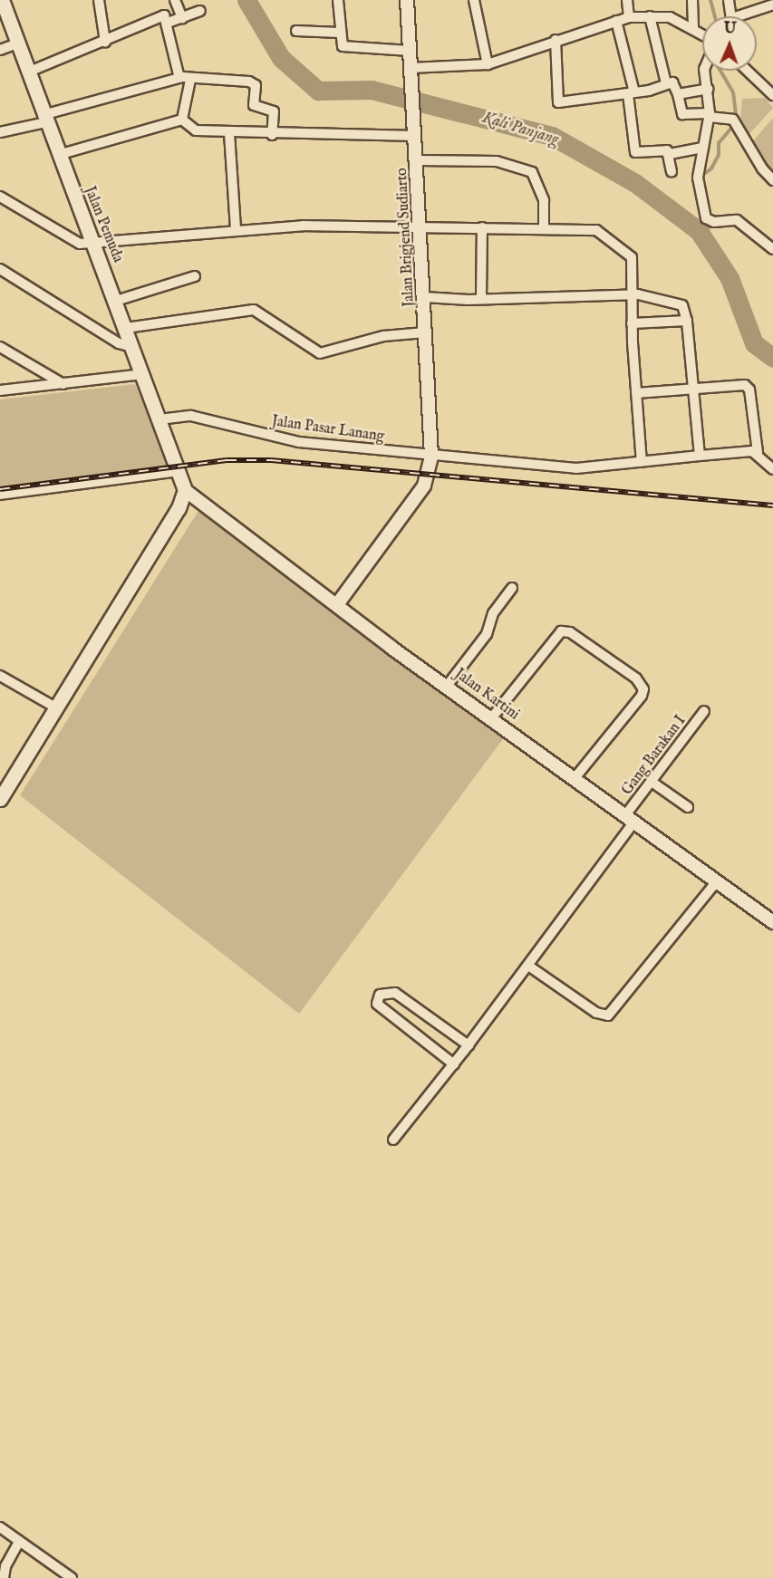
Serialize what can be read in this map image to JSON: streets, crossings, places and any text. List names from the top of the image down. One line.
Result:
{"streets":{"main road":["Jalan Pemuda"],"street":["Jalan Brigjend Sudiarto","Jalan Pasar Lanang","Jalan Kartini","Gang Barakan I"]},"crossings":[["Jalan Pemuda","Jalan Pasar Lanang"],["Jalan Pemuda","Jalan Kartini"],["Jalan Brigjend Sudiarto","Jalan Pasar Lanang"],["Jalan Brigjend Sudiarto","Jalan Kartini"],["Jalan Kartini","Gang Barakan I"]],"water":["Kali Panjang"],"north":"top"}
